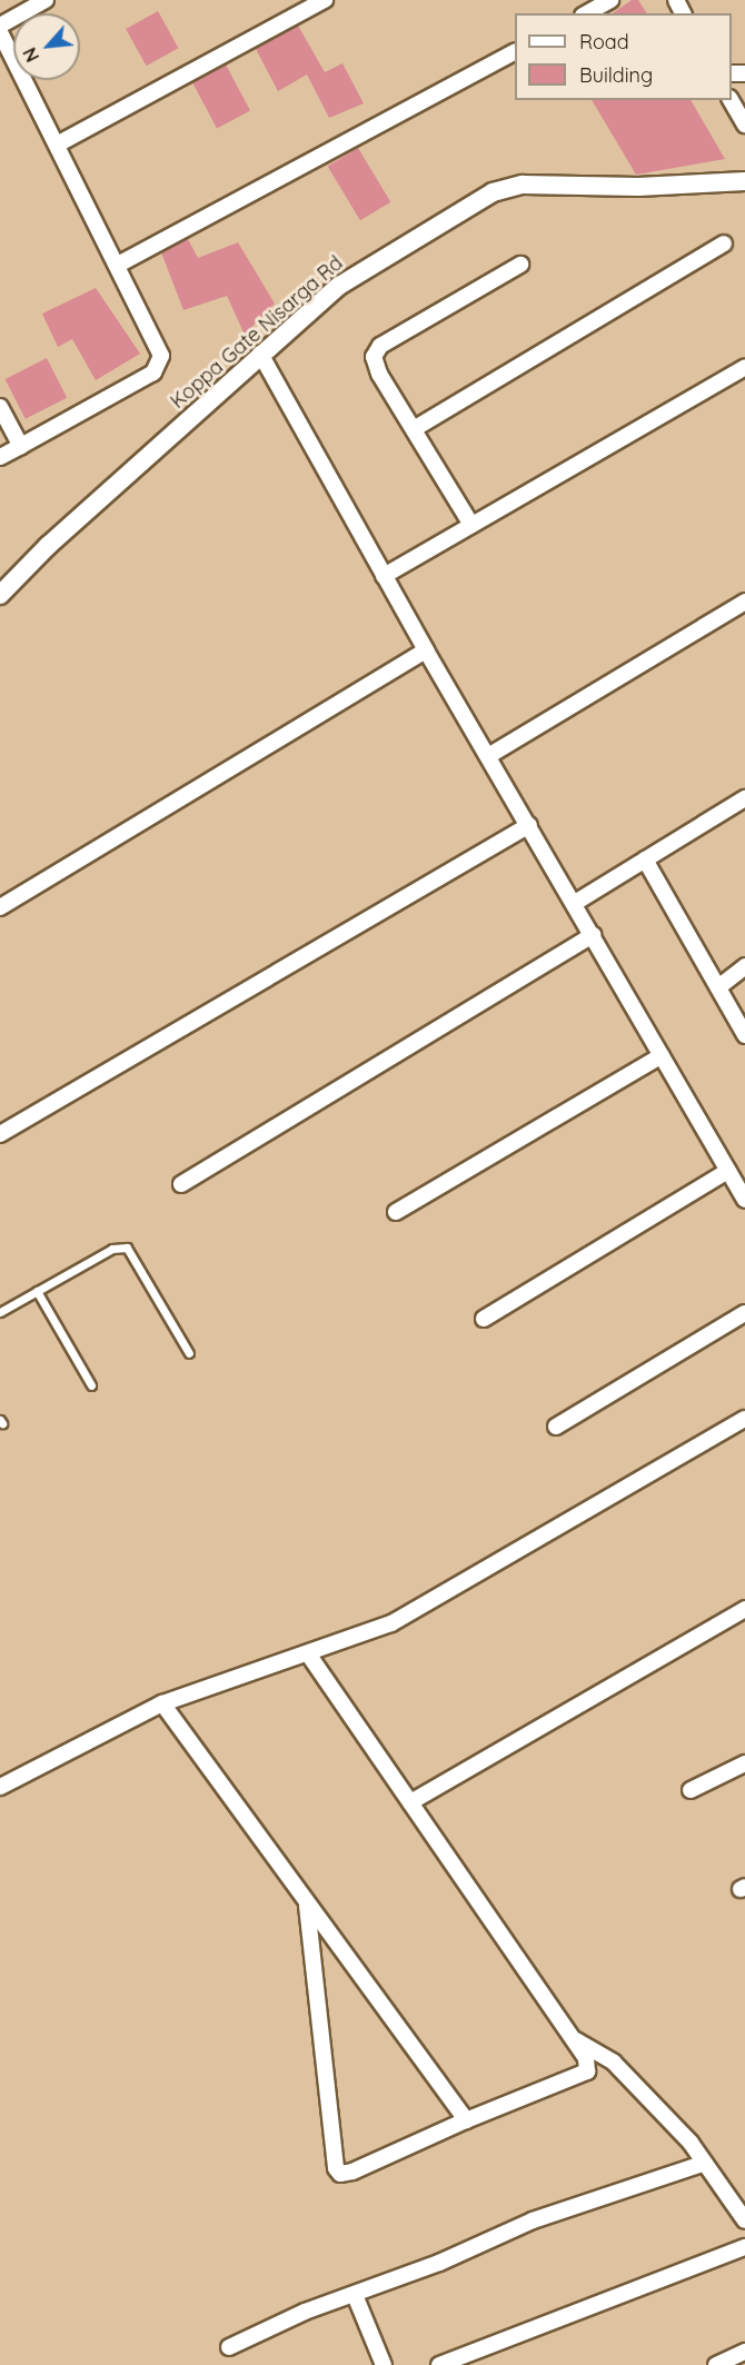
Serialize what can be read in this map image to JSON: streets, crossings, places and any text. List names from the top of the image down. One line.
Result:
{"streets":{"street":["Koppa Gate Nisarga Rd"]},"legend":["Road","Building"],"north":"bottom left"}
